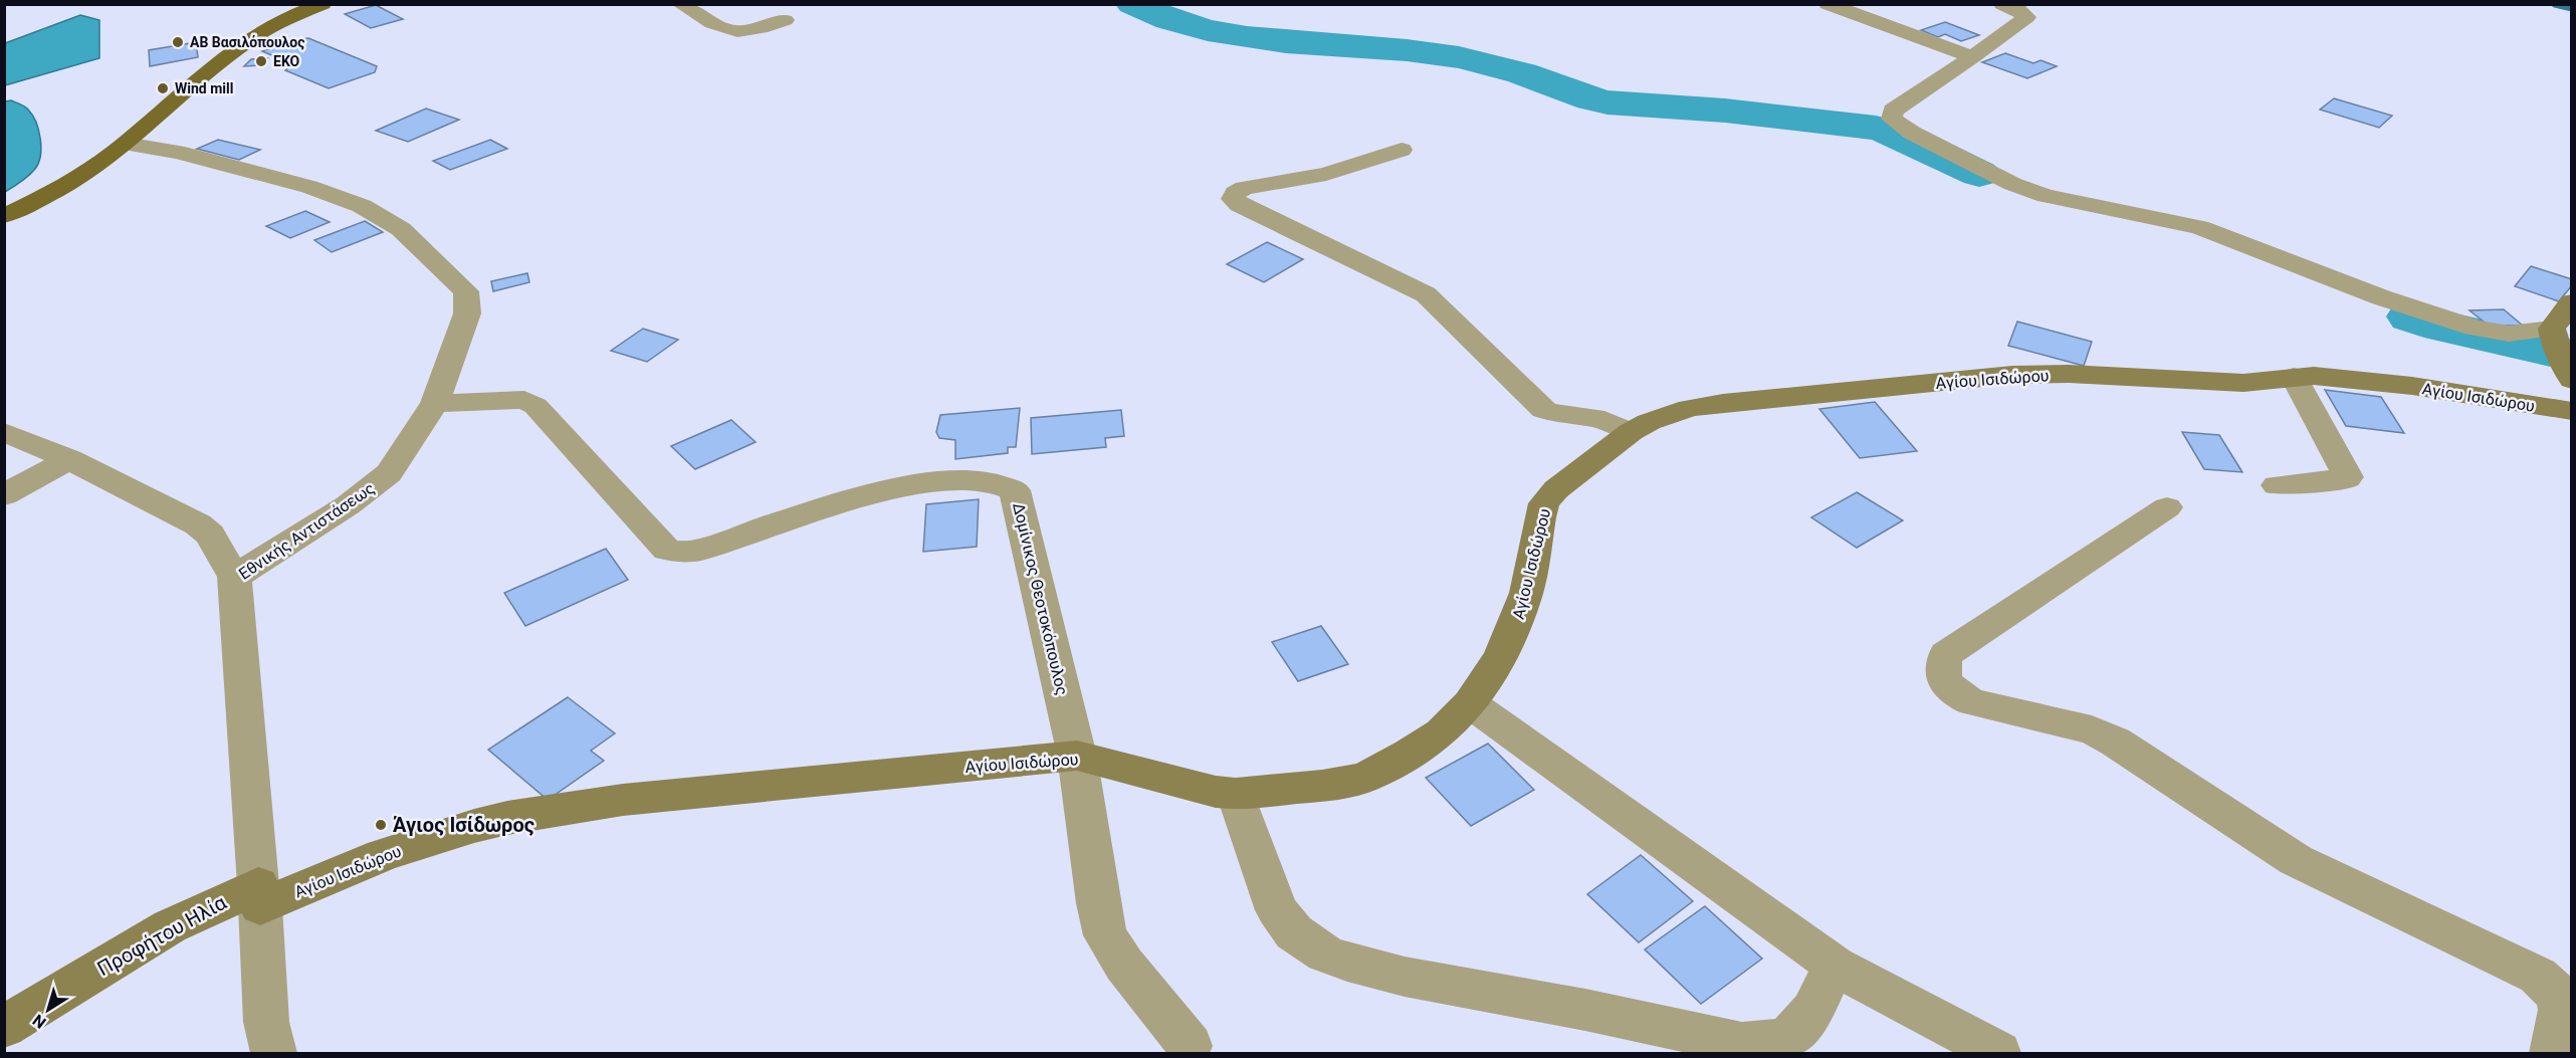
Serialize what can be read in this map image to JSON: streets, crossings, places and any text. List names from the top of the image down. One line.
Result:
{"streets":{"street":["Αγίου Ισιδώρου","Εθνικής Αντιστάσεως","Δομίνικος Θεοτοκόπουλος","Προφήτου Ηλία"]},"crossings":[["Αγίου Ισιδώρου","Εθνικής Αντιστάσεως"],["Αγίου Ισιδώρου","Δομίνικος Θεοτοκόπουλος"],["Αγίου Ισιδώρου","Προφήτου Ηλία"],["Εθνικής Αντιστάσεως","Δομίνικος Θεοτοκόπουλος"],["Εθνικής Αντιστάσεως","Προφήτου Ηλία"]],"places":["ΑΒ Βασιλόπουλος","EKO","Wind mill","Άγιος Ισίδωρος"],"north":"bottom left"}
